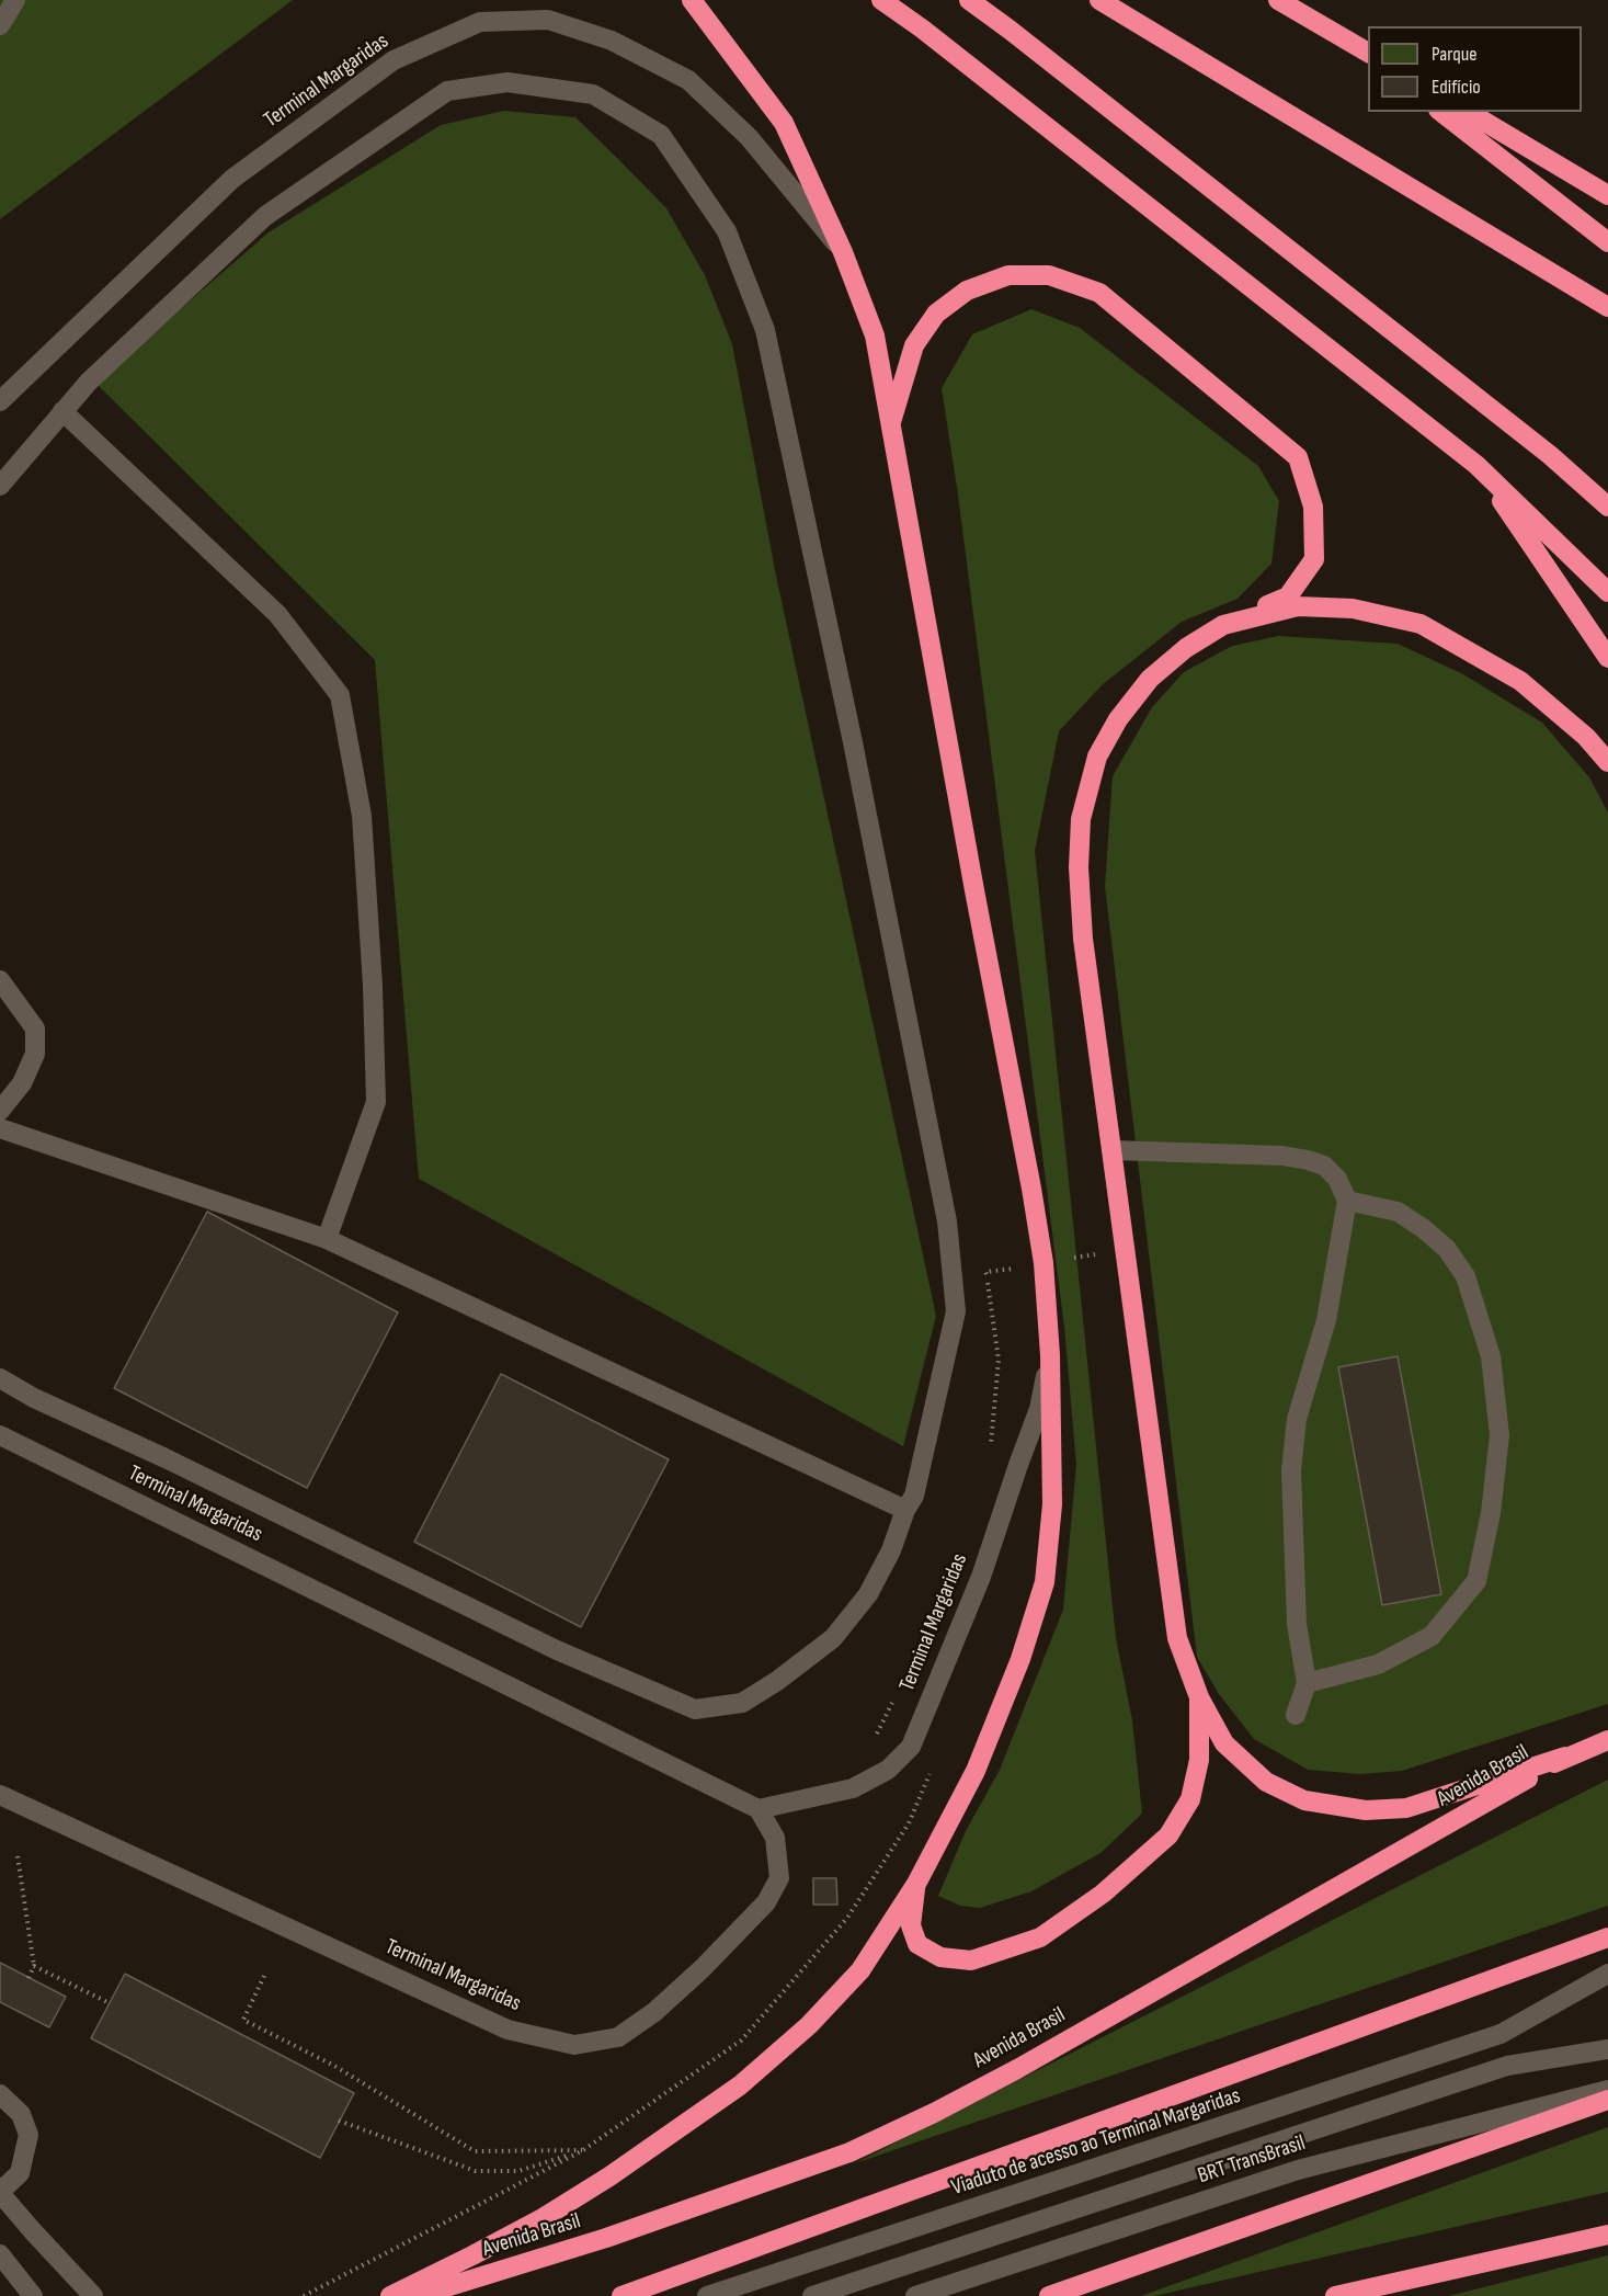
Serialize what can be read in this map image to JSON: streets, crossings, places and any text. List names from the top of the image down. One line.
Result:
{"streets":{"highway":["Avenida Brasil"],"lane":["Terminal Margaridas","Viaduto de acesso ao Terminal Margaridas","BRT TransBrasil"]},"legend":["Parque","Edifício"]}
